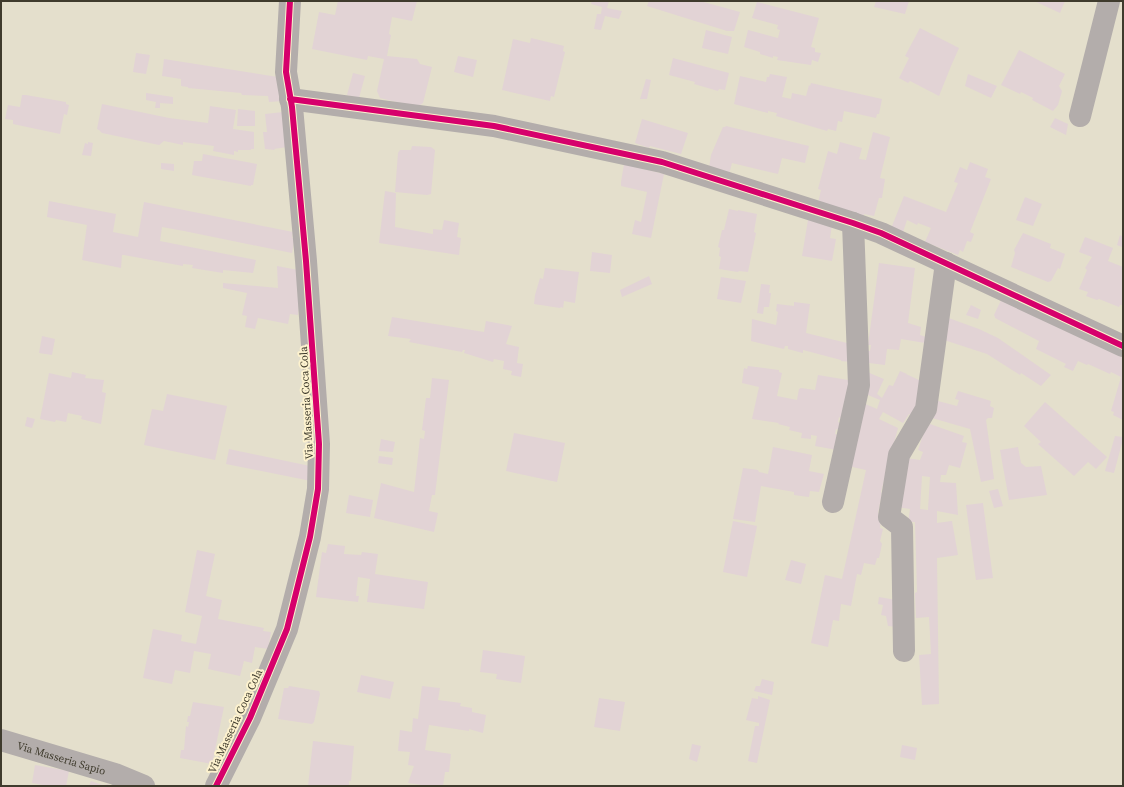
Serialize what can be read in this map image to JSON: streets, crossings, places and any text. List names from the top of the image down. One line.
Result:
{"streets":{"street":["Via Masseria Coca Cola","Via Masseria Sapio"]}}
